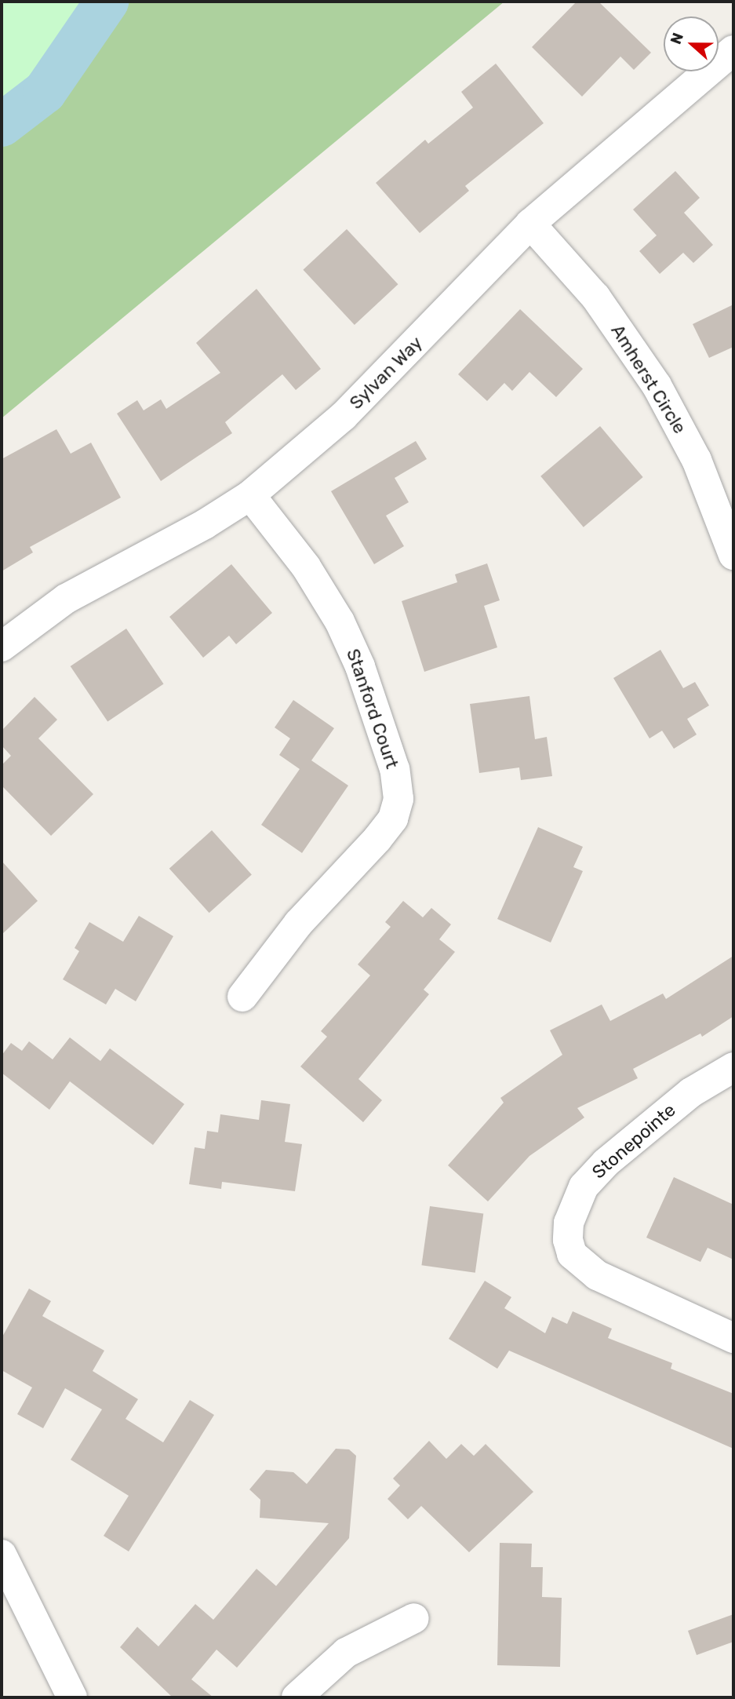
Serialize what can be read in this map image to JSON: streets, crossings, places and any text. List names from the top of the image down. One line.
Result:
{"streets":{"street":["Sylvan Way","Amherst Circle","Stanford Court","Stonepointe"]},"crossings":[["Sylvan Way","Amherst Circle"],["Sylvan Way","Stanford Court"]],"north":"left"}
